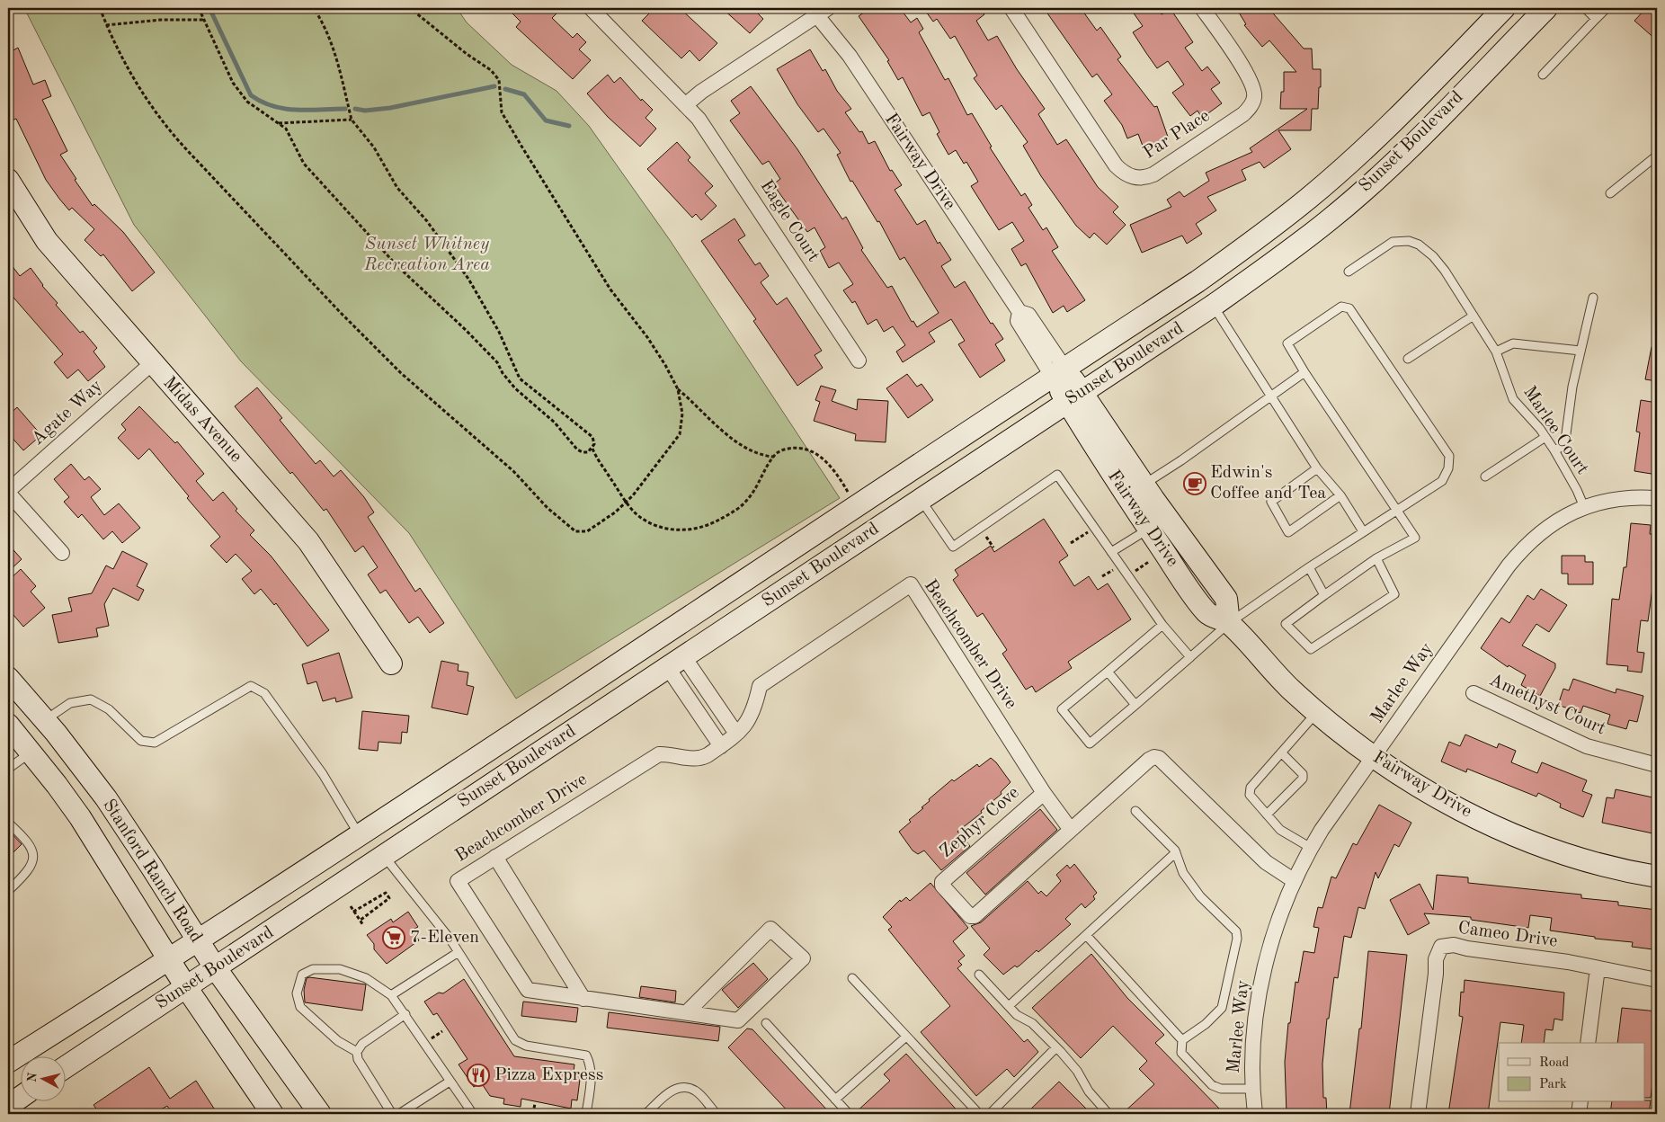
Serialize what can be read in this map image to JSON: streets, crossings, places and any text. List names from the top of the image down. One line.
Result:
{"streets":{"main road":["Sunset Boulevard","Fairway Drive","Midas Avenue","Stanford Ranch Road"],"street":["Par Place","Eagle Court","Agate Way","Beachcomber Drive","Marlee Way","Amethyst Court","Zephyr Cove","Cameo Drive"],"lane":["Marlee Court"]},"crossings":[["Sunset Boulevard","Fairway Drive"],["Sunset Boulevard","Stanford Ranch Road"],["Fairway Drive","Marlee Way"],["Agate Way","Midas Avenue"],["Marlee Court","Marlee Way"],["Beachcomber Drive","Zephyr Cove"]],"parks":["Sunset Whitney Recreation Area"],"places":{"cafe":["Edwin's Coffee and Tea"],"supermarket":["7-Eleven"],"restaurant":["Pizza Express"]},"legend":["Road","Park"],"north":"left"}
